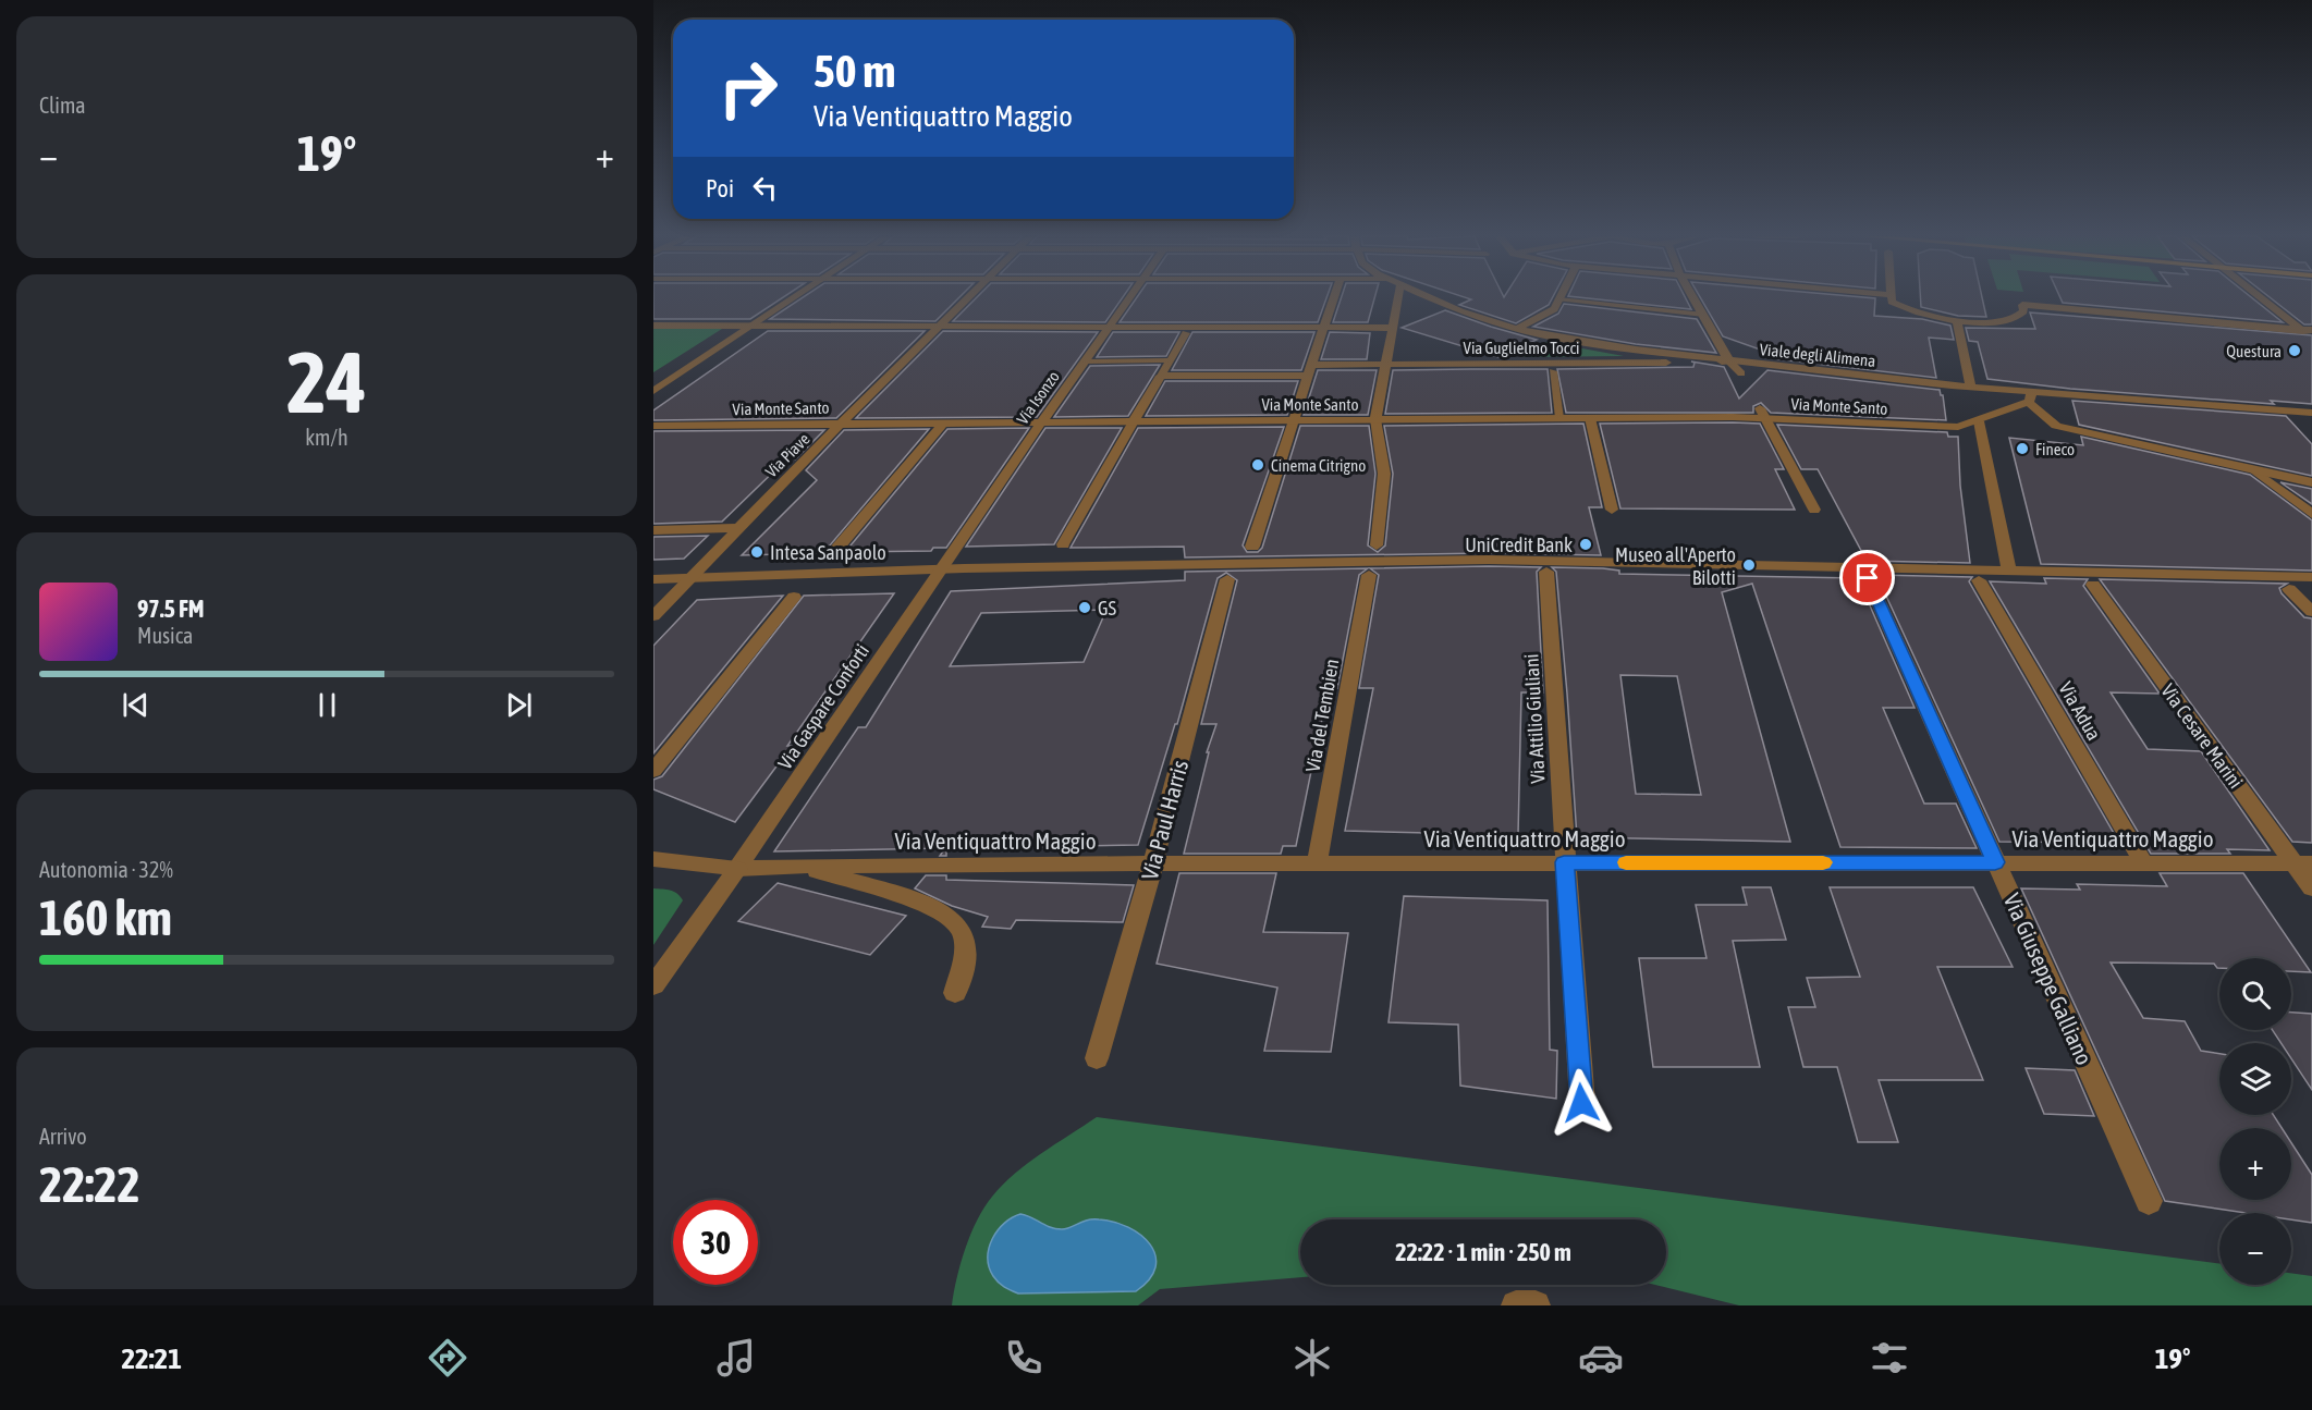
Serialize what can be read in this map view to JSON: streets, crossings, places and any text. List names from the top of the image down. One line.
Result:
{"streets":{"street":["Via Guglielmo Tocci","Viale degli Alimena","Via Isonzo","Via Monte Santo","Via Piave","Via Gaspare Conforti","Via Adua","Via del Tembien","Via Attilio Giuliani","Via Cesare Marini","Via Paul Harris","Via Ventiquattro Maggio","Via Giuseppe Galliano"]},"crossings":[["Via Guglielmo Tocci","Viale degli Alimena"],["Viale degli Alimena","Via Monte Santo"],["Via Isonzo","Via Monte Santo"],["Via Isonzo","Via Gaspare Conforti"],["Via Monte Santo","Via Piave"],["Via Gaspare Conforti","Via Ventiquattro Maggio"],["Via Adua","Via Ventiquattro Maggio"],["Via del Tembien","Via Ventiquattro Maggio"],["Via Attilio Giuliani","Via Ventiquattro Maggio"],["Via Cesare Marini","Via Ventiquattro Maggio"],["Via Paul Harris","Via Ventiquattro Maggio"],["Via Ventiquattro Maggio","Via Giuseppe Galliano"]],"places":["Questura","Fineco","Cinema Citrigno","UniCredit Bank","Intesa Sanpaolo","Museo all'Aperto Bilotti","GS"],"page":{"tile":["Clima",["24","km/h"],["Autonomia · 32%","160 km"],["Arrivo","22:22"]],"turn":["50 m","Via Ventiquattro Maggio"],"heat":["−","19°","+"],"then":"Poi","song":["97.5 FM","Musica"],"map_buttons":["+","−"],"limit":"30","trip":"22:22 · 1 min · 250 m","tabs":["22:21","19°"]}}
